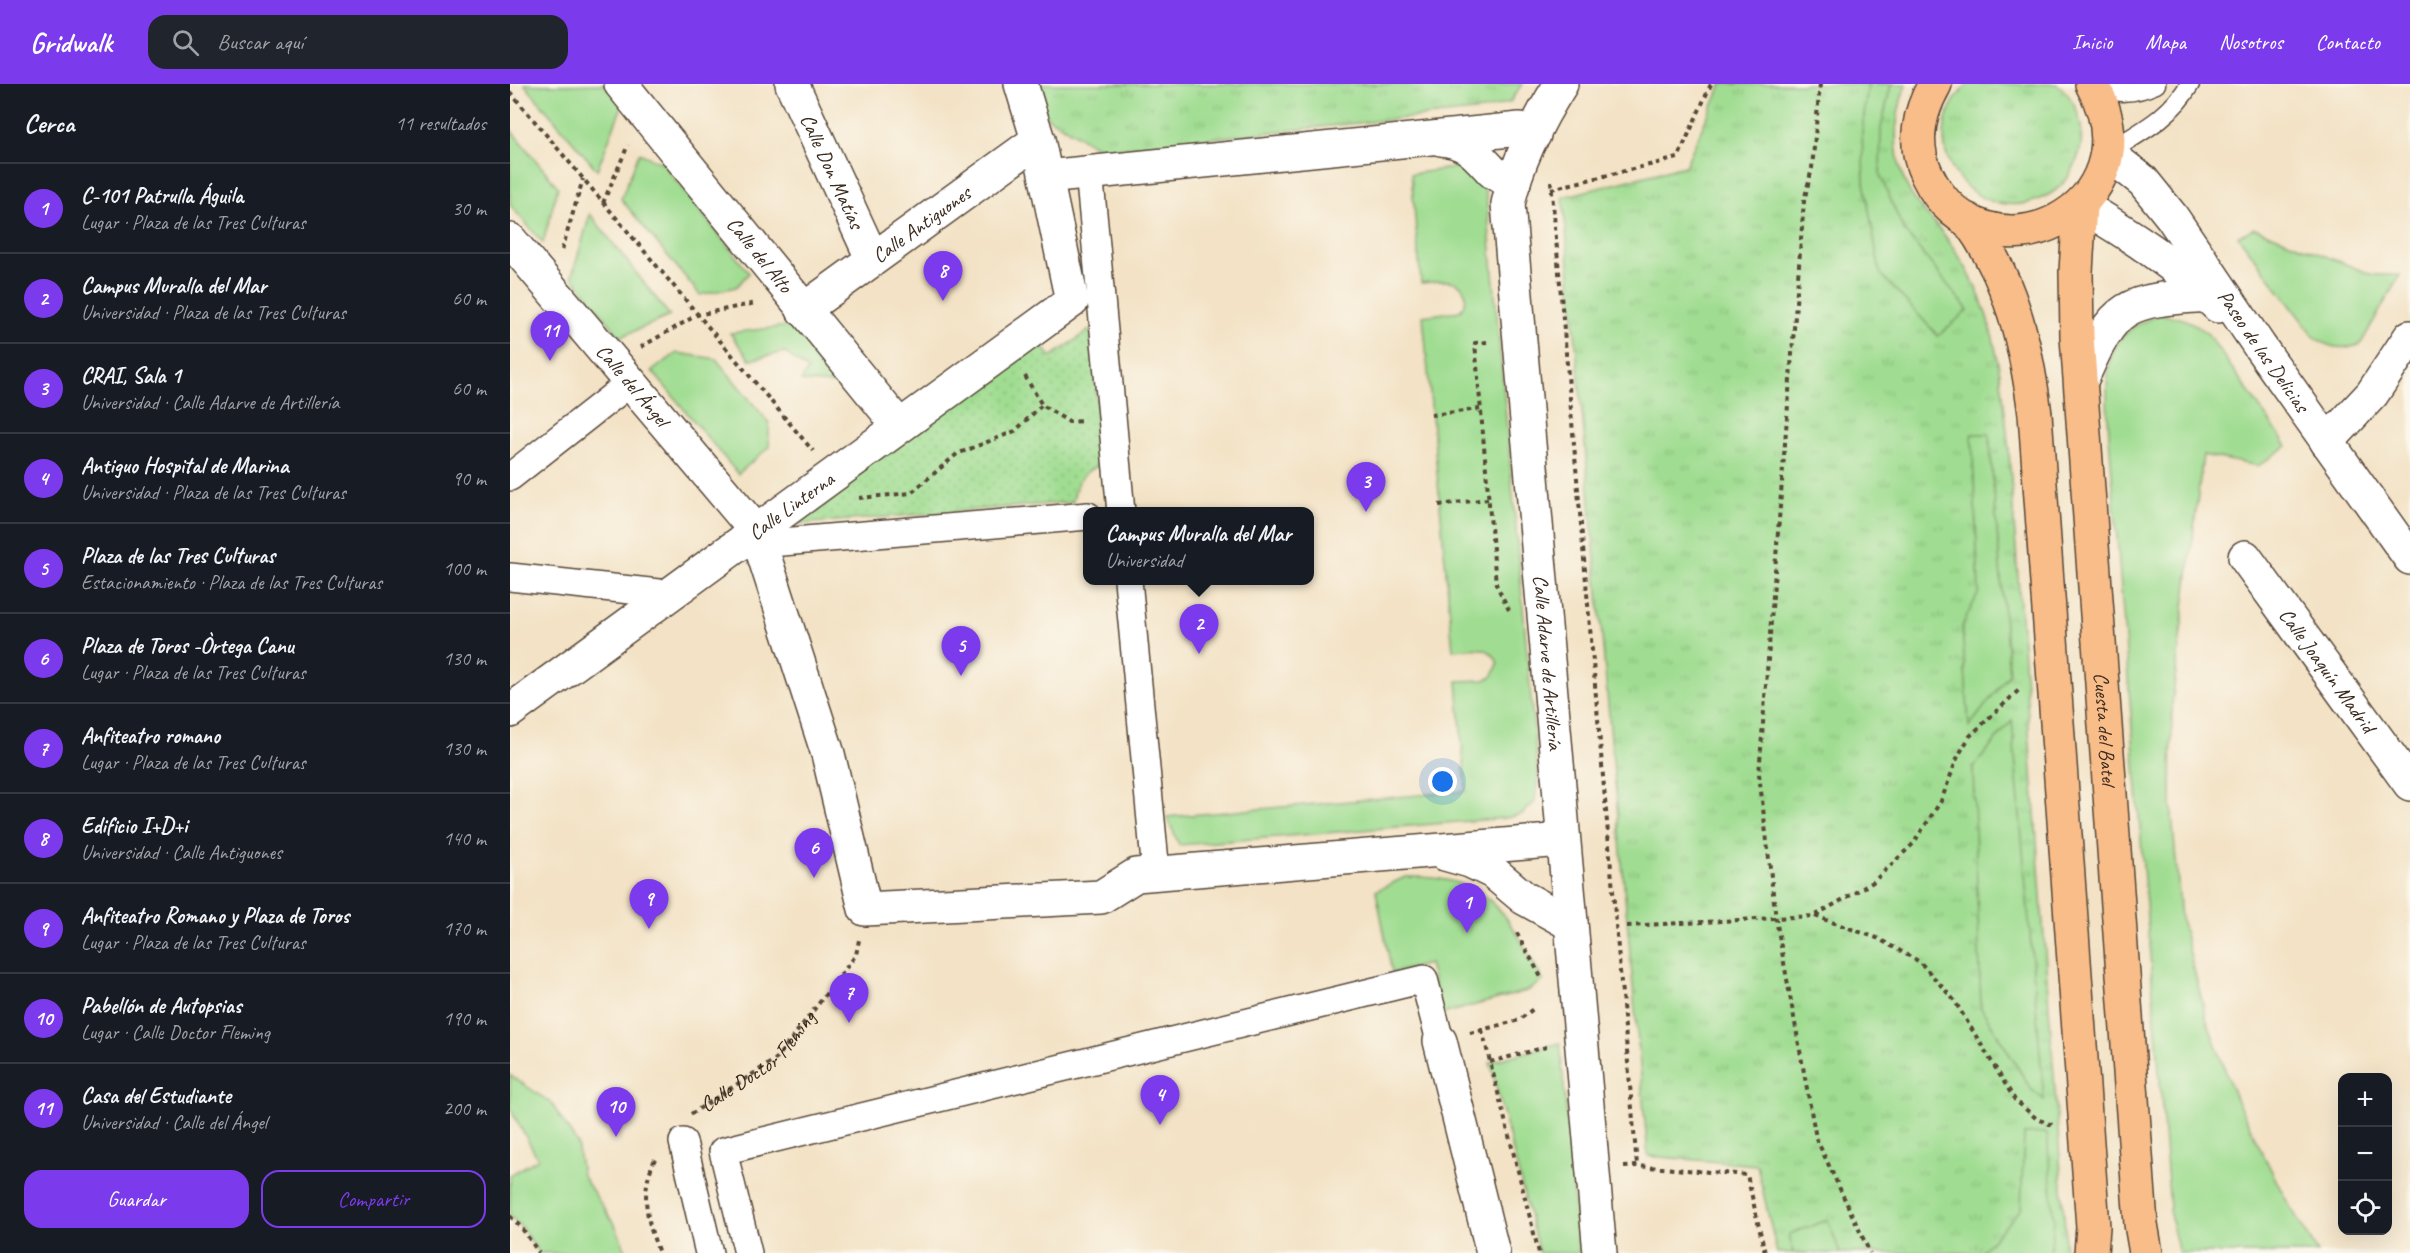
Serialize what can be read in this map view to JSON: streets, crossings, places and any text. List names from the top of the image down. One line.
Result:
{"streets":{"main road":["Cuesta del Batel"],"street":["Calle Don Matías","Calle Antiguones","Calle del Alto","Paseo de las Delicias","Calle del Ángel","Calle Linterna","Calle Adarve de Artillería","Calle Joaquín Madrid"],"path":["Calle Doctor Fleming"]},"crossings":[["Calle Don Matías","Calle Antiguones"],["Calle Antiguones","Calle del Alto"],["Calle del Alto","Calle Linterna"],["Paseo de las Delicias","Cuesta del Batel"],["Calle del Ángel","Calle Linterna"]],"page":{"header":"Gridwalk","search":"Buscar aquí","nav":["Inicio","Mapa","Nosotros","Contacto"],"heading":["Cerca","11 resultados"],"list":[{"mark":"1","name":"C-101 Patrulla Águila","note":"Lugar · Plaza de las Tres Culturas","value":"30 m"},{"mark":"2","name":"Campus Muralla del Mar","note":"Universidad · Plaza de las Tres Culturas","value":"60 m"},{"mark":"3","name":"CRAI, Sala 1","note":"Universidad · Calle Adarve de Artillería","value":"60 m"},{"mark":"4","name":"Antiguo Hospital de Marina","note":"Universidad · Plaza de las Tres Culturas","value":"90 m"},{"mark":"5","name":"Plaza de las Tres Culturas","note":"Estacionamiento · Plaza de las Tres Culturas","value":"100 m"},{"mark":"6","name":"Plaza de Toros -Òrtega Canu","note":"Lugar · Plaza de las Tres Culturas","value":"130 m"},{"mark":"7","name":"Anfiteatro romano","note":"Lugar · Plaza de las Tres Culturas","value":"130 m"},{"mark":"8","name":"Edificio I+D+i","note":"Universidad · Calle Antiguones","value":"140 m"},{"mark":"9","name":"Anfiteatro Romano y Plaza de Toros","note":"Lugar · Plaza de las Tres Culturas","value":"170 m"},{"mark":"10","name":"Pabellón de Autopsias","note":"Lugar · Calle Doctor Fleming","value":"190 m"},{"mark":"11","name":"Casa del Estudiante","note":"Universidad · Calle del Ángel","value":"200 m"}],"pins":["8","11","3","2","5","6","9","1","7","4","10"],"popup":["Campus Muralla del Mar","Universidad"],"map_buttons":["+","−"],"buttons":["Guardar","Compartir"]}}
